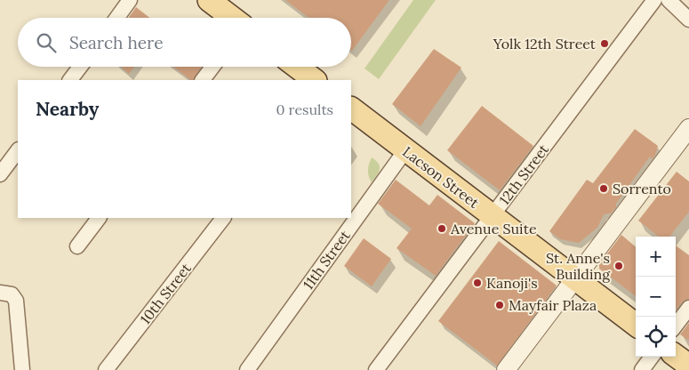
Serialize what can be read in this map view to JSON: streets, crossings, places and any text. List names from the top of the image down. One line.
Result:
{"streets":{"main road":["Lacson Street"],"street":["12th Street","11th Street","10th Street"]},"crossings":[["12th Street","Lacson Street"],["Lacson Street","11th Street"]],"places":["Yolk 12th Street","Sorrento","Avenue Suite","St. Anne's Building","Kanoji's","Mayfair Plaza"],"page":{"search":"Search here","heading":["Nearby","0 results"],"map_buttons":["+","−"]}}
